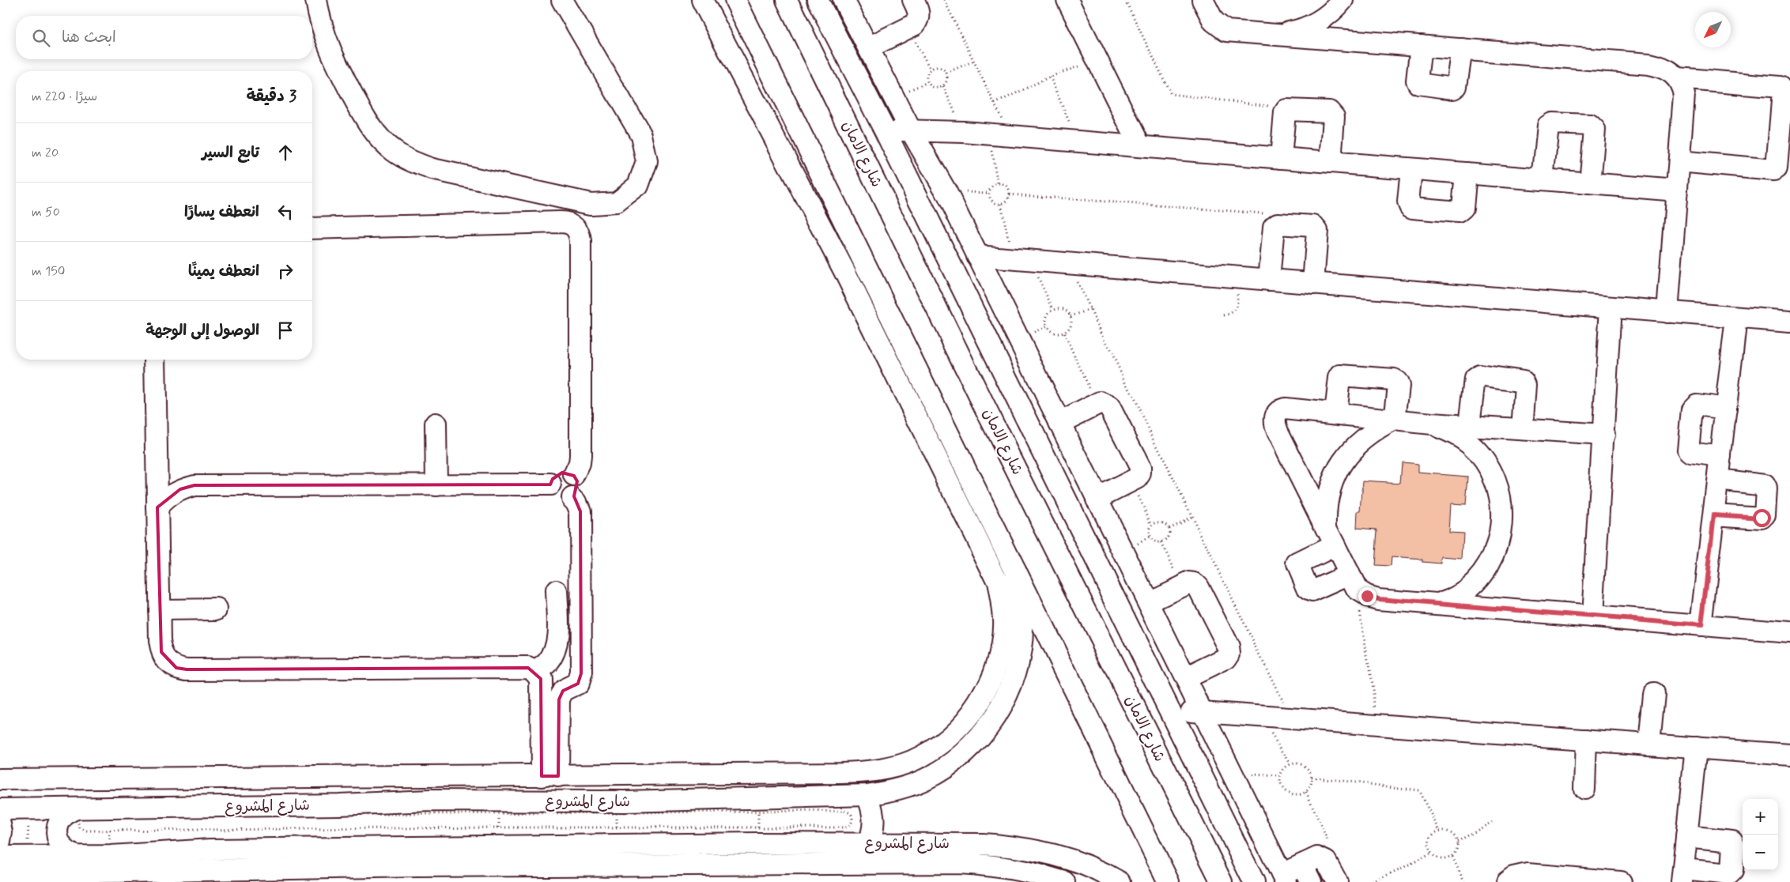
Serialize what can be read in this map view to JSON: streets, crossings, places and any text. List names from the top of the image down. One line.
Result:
{"streets":{"street":["شارع الامان","شارع المشروع"]},"north":"bottom left","page":{"search":"ابحث هنا","heading":["3 دقيقة","سيرًا · 220 m"],"list":[["تابع السير","20 m"],["انعطف يسارًا","50 m"],["انعطف يمينًا","150 m"],"الوصول إلى الوجهة"],"map_buttons":["+","−"]}}
